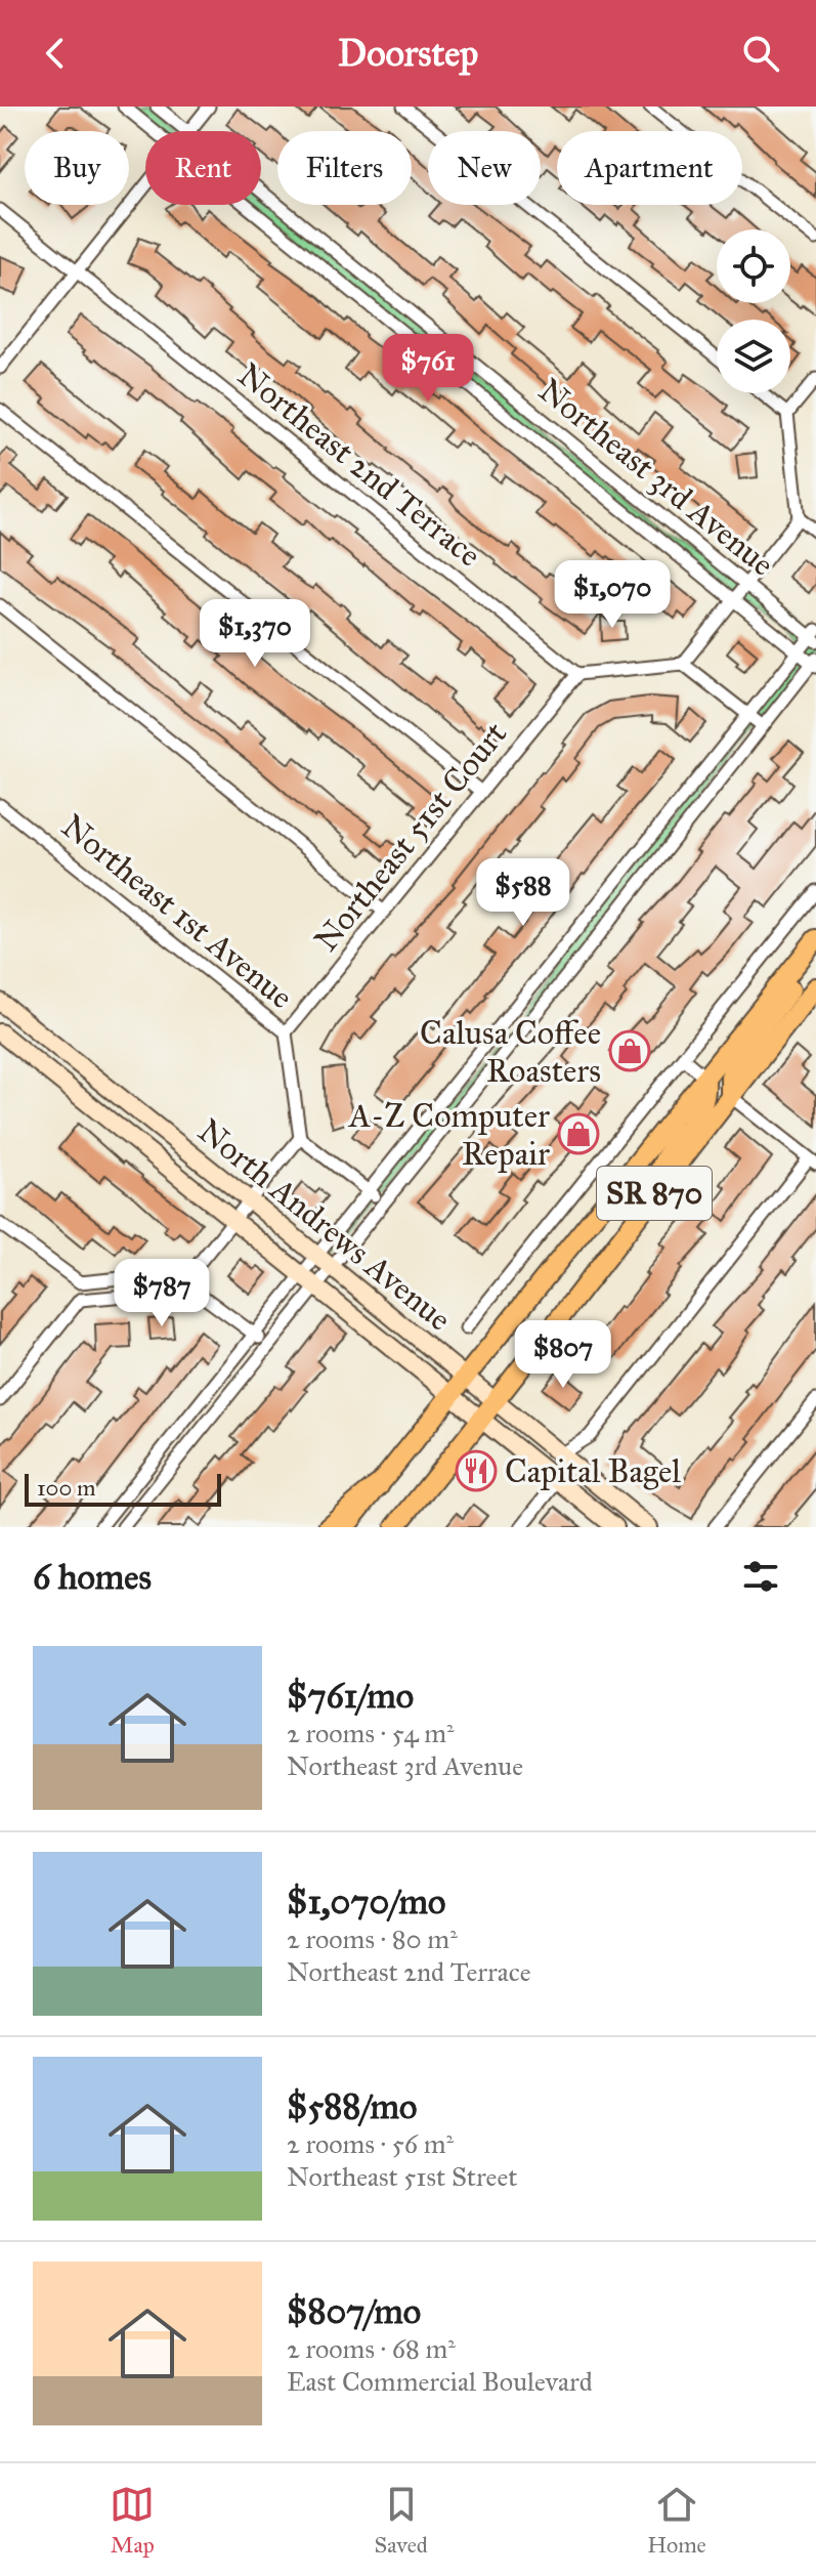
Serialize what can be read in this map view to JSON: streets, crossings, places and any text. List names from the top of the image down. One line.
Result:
{"streets":{"main road":["SR 870","North Andrews Avenue"],"street":["Northeast 2nd Terrace","Northeast 3rd Avenue","Northeast 51st Court","Northeast 1st Avenue"]},"crossings":[["Northeast 2nd Terrace","Northeast 51st Court"],["Northeast 51st Court","Northeast 1st Avenue"],["SR 870","North Andrews Avenue"]],"places":{"shop":["Calusa Coffee Roasters","A-Z Computer Repair"],"restaurant":["Capital Bagel"]},"scale_bar":"100 m","page":{"header":"Doorstep","chip":["Buy","Rent","Filters","New","Apartment"],"price":["$761","$1,070","$1,370","$588","$787","$807"],"scale":"100 m","heading":"6 homes","list":[{"name":"$761/mo","note":"2 rooms · 54 m² · Northeast 3rd Avenue"},{"name":"$1,070/mo","note":"2 rooms · 80 m² · Northeast 2nd Terrace"},{"name":"$588/mo","note":"2 rooms · 56 m² · Northeast 51st Street"},{"name":"$807/mo","note":"2 rooms · 68 m² · East Commercial Boulevard"}],"tabs":["Map","Saved","Home"]}}
